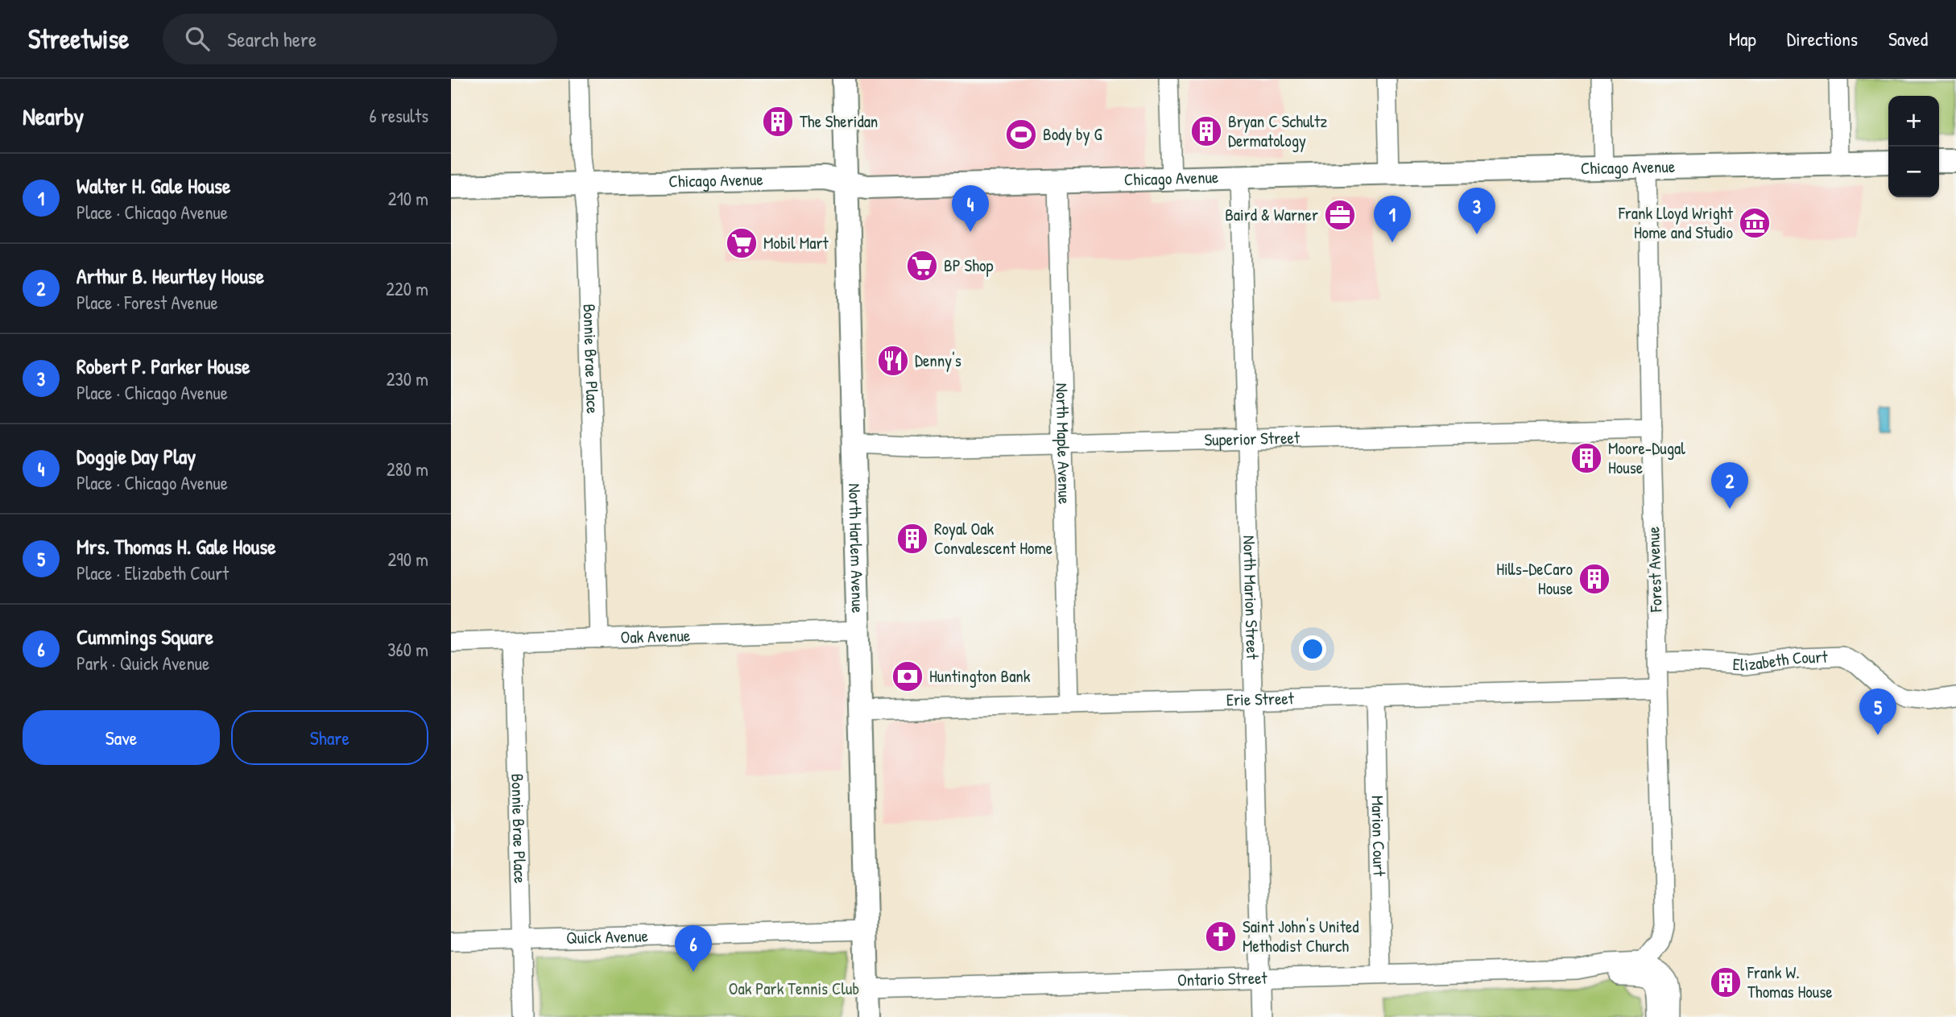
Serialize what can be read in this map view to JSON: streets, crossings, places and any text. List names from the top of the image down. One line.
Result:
{"streets":{"main road":["Chicago Avenue","North Harlem Avenue"],"street":["Bonnie Brae Place","Superior Street","North Maple Avenue","Forest Avenue","North Marion Street","Oak Avenue","Elizabeth Court","Erie Street","Marion Court","Quick Avenue","Ontario Street"]},"crossings":[["Chicago Avenue","Bonnie Brae Place"],["Chicago Avenue","North Maple Avenue"],["Chicago Avenue","North Harlem Avenue"],["Chicago Avenue","Forest Avenue"],["Chicago Avenue","North Marion Street"],["Bonnie Brae Place","Oak Avenue"],["Bonnie Brae Place","Quick Avenue"],["Superior Street","North Maple Avenue"],["Superior Street","North Harlem Avenue"],["Superior Street","Forest Avenue"],["Superior Street","North Marion Street"],["North Maple Avenue","Erie Street"],["North Harlem Avenue","Oak Avenue"],["North Harlem Avenue","Erie Street"],["North Harlem Avenue","Quick Avenue"],["North Harlem Avenue","Ontario Street"],["Forest Avenue","Elizabeth Court"],["Forest Avenue","Erie Street"],["Forest Avenue","Ontario Street"],["North Marion Street","Erie Street"],["North Marion Street","Ontario Street"],["Erie Street","Marion Court"],["Marion Court","Ontario Street"]],"parks":["Oak Park Tennis Club"],"places":{"building":["The Sheridan","Bryan C Schultz Dermatology","Moore-Dugal House","Royal Oak Convalescent Home","Hills-DeCaro House","Frank W. Thomas House"],"sports":["Body by G"],"office":["Baird & Warner"],"museum":["Frank Lloyd Wright Home and Studio"],"supermarket":["Mobil Mart","BP Shop"],"restaurant":["Denny's"],"bank":["Huntington Bank"],"church":["Saint John's United Methodist Church"]},"page":{"header":"Streetwise","search":"Search here","nav":["Map","Directions","Saved"],"heading":["Nearby","6 results"],"map_buttons":["+","−"],"list":[{"mark":"1","name":"Walter H. Gale House","note":"Place · Chicago Avenue","value":"210 m"},{"mark":"2","name":"Arthur B. Heurtley House","note":"Place · Forest Avenue","value":"220 m"},{"mark":"3","name":"Robert P. Parker House","note":"Place · Chicago Avenue","value":"230 m"},{"mark":"4","name":"Doggie Day Play","note":"Place · Chicago Avenue","value":"280 m"},{"mark":"5","name":"Mrs. Thomas H. Gale House","note":"Place · Elizabeth Court","value":"290 m"},{"mark":"6","name":"Cummings Square","note":"Park · Quick Avenue","value":"360 m"}],"pins":["4","3","1","2","5","6"],"buttons":["Save","Share"]}}
